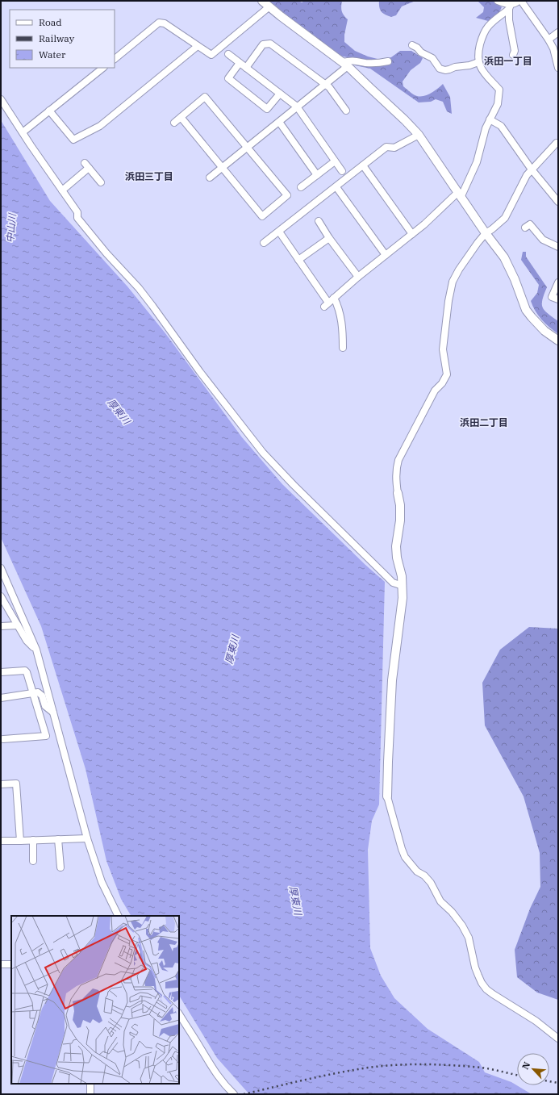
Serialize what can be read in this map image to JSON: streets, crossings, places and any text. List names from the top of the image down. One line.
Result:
{"districts":["浜田一丁目","浜田三丁目","浜田二丁目"],"water":["中山川","厚東川"],"legend":["Road","Railway","Water"],"north":"top left"}
